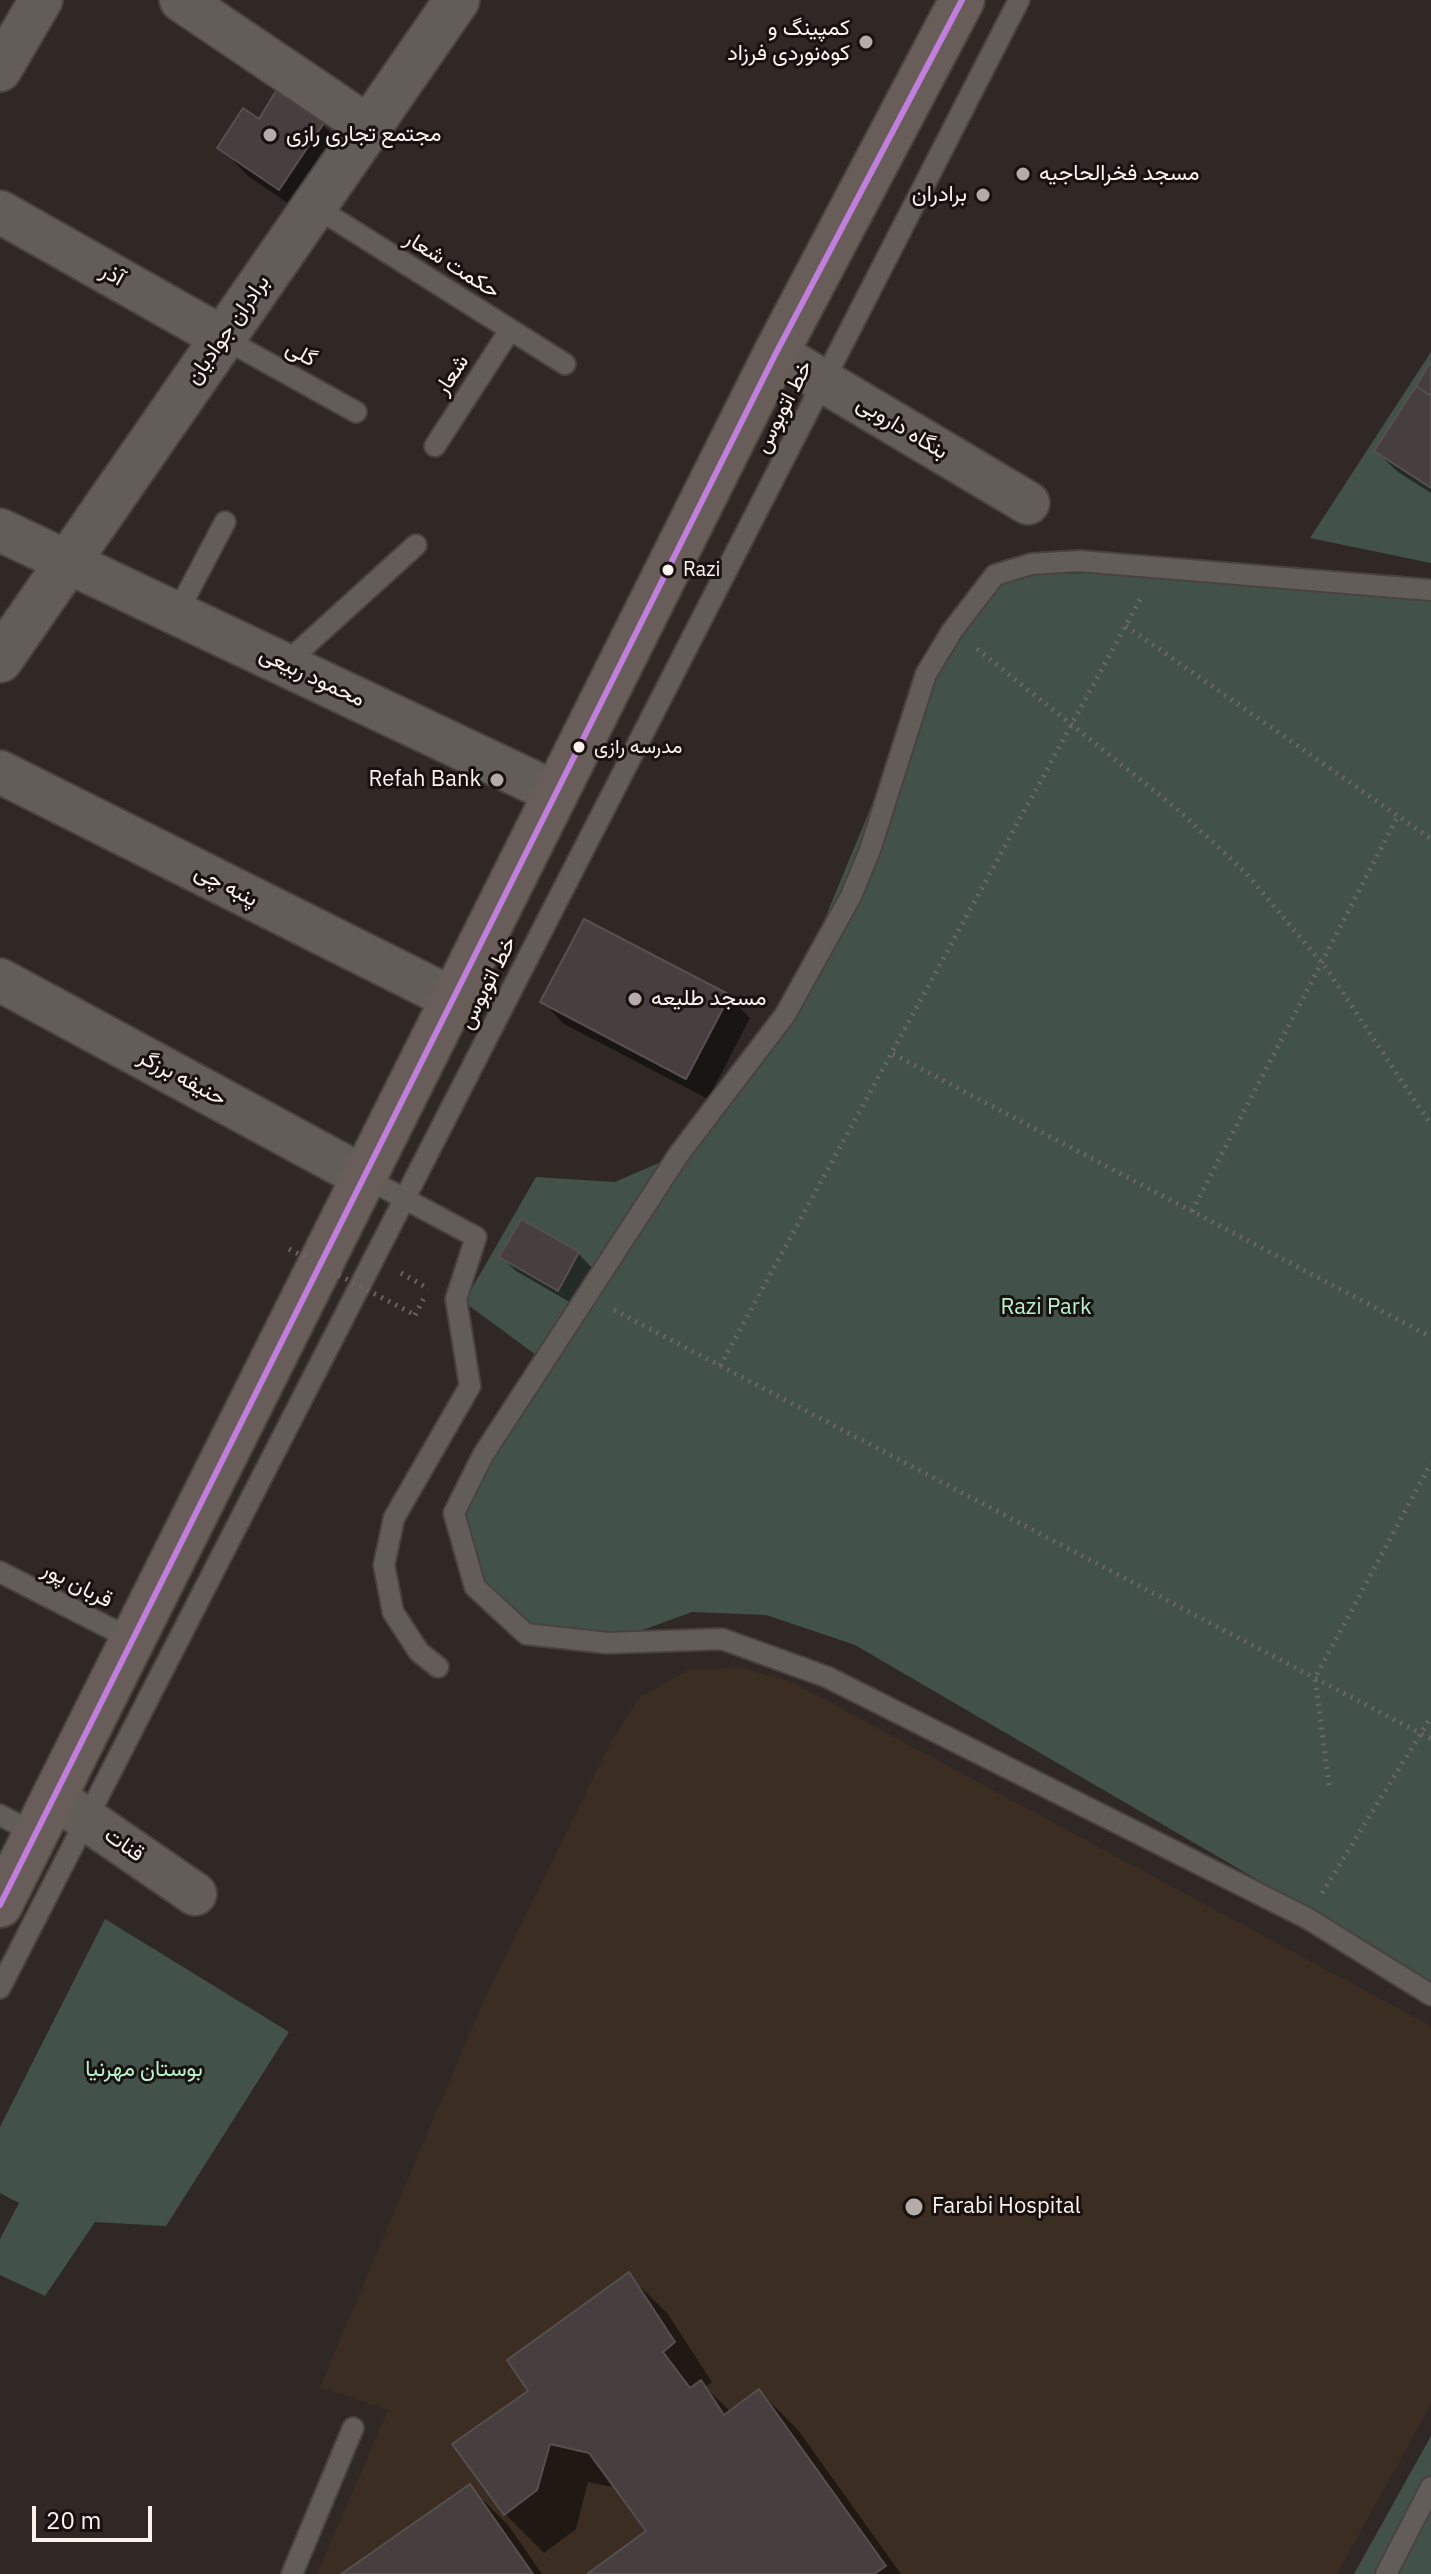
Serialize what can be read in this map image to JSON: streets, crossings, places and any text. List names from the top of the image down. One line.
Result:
{"streets":{"street":["آذر","برادران جوادیان","بنگاه داروبی","محمود ربیعی","پنبه چی","حنیفه برزگر","قنات"],"lane":["حکمت شعار","گلی","شعار","خط اتوبوس","قربان پور"]},"crossings":[["حکمت شعار","برادران جوادیان"],["حکمت شعار","شعار"],["آذر","برادران جوادیان"],["آذر","گلی"],["برادران جوادیان","گلی"],["برادران جوادیان","محمود ربیعی"]],"parks":["Razi Park","بوستان مهرنیا"],"places":["کمپینگ و کوه‌نوردی فرزاد","مجتمع تجاری رازی","مسجد فخرالحاجیه","برادران","Razi","مدرسه رازی","Refah Bank","مسجد طلیعه","Farabi Hospital"],"scale_bar":"20 m"}
